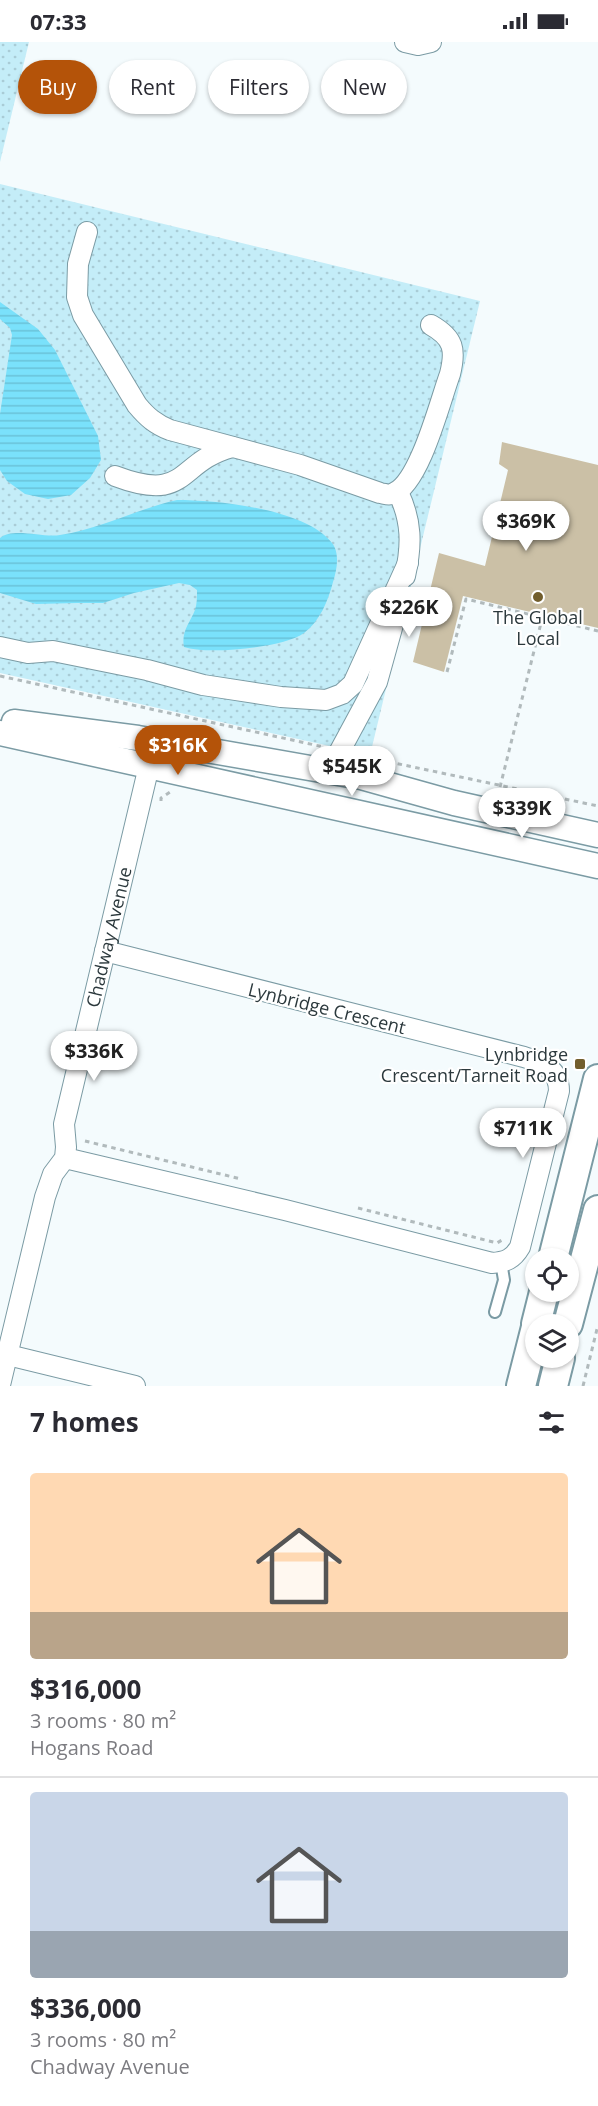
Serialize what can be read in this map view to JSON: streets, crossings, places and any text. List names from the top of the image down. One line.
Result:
{"streets":{"street":["Chadway Avenue","Lynbridge Crescent"]},"crossings":[["Chadway Avenue","Lynbridge Crescent"]],"places":{"other":["The Global Local"],"transit":["Lynbridge Crescent/Tarneit Road"]},"page":{"status":"07:33","chip":["Buy","Rent","Filters","New"],"price":["$369K","$226K","$316K","$545K","$339K","$336K","$711K"],"heading":"7 homes","list":[{"name":"$316,000","note":"3 rooms · 80 m² · Hogans Road"},{"name":"$336,000","note":"3 rooms · 80 m² · Chadway Avenue"}]}}
